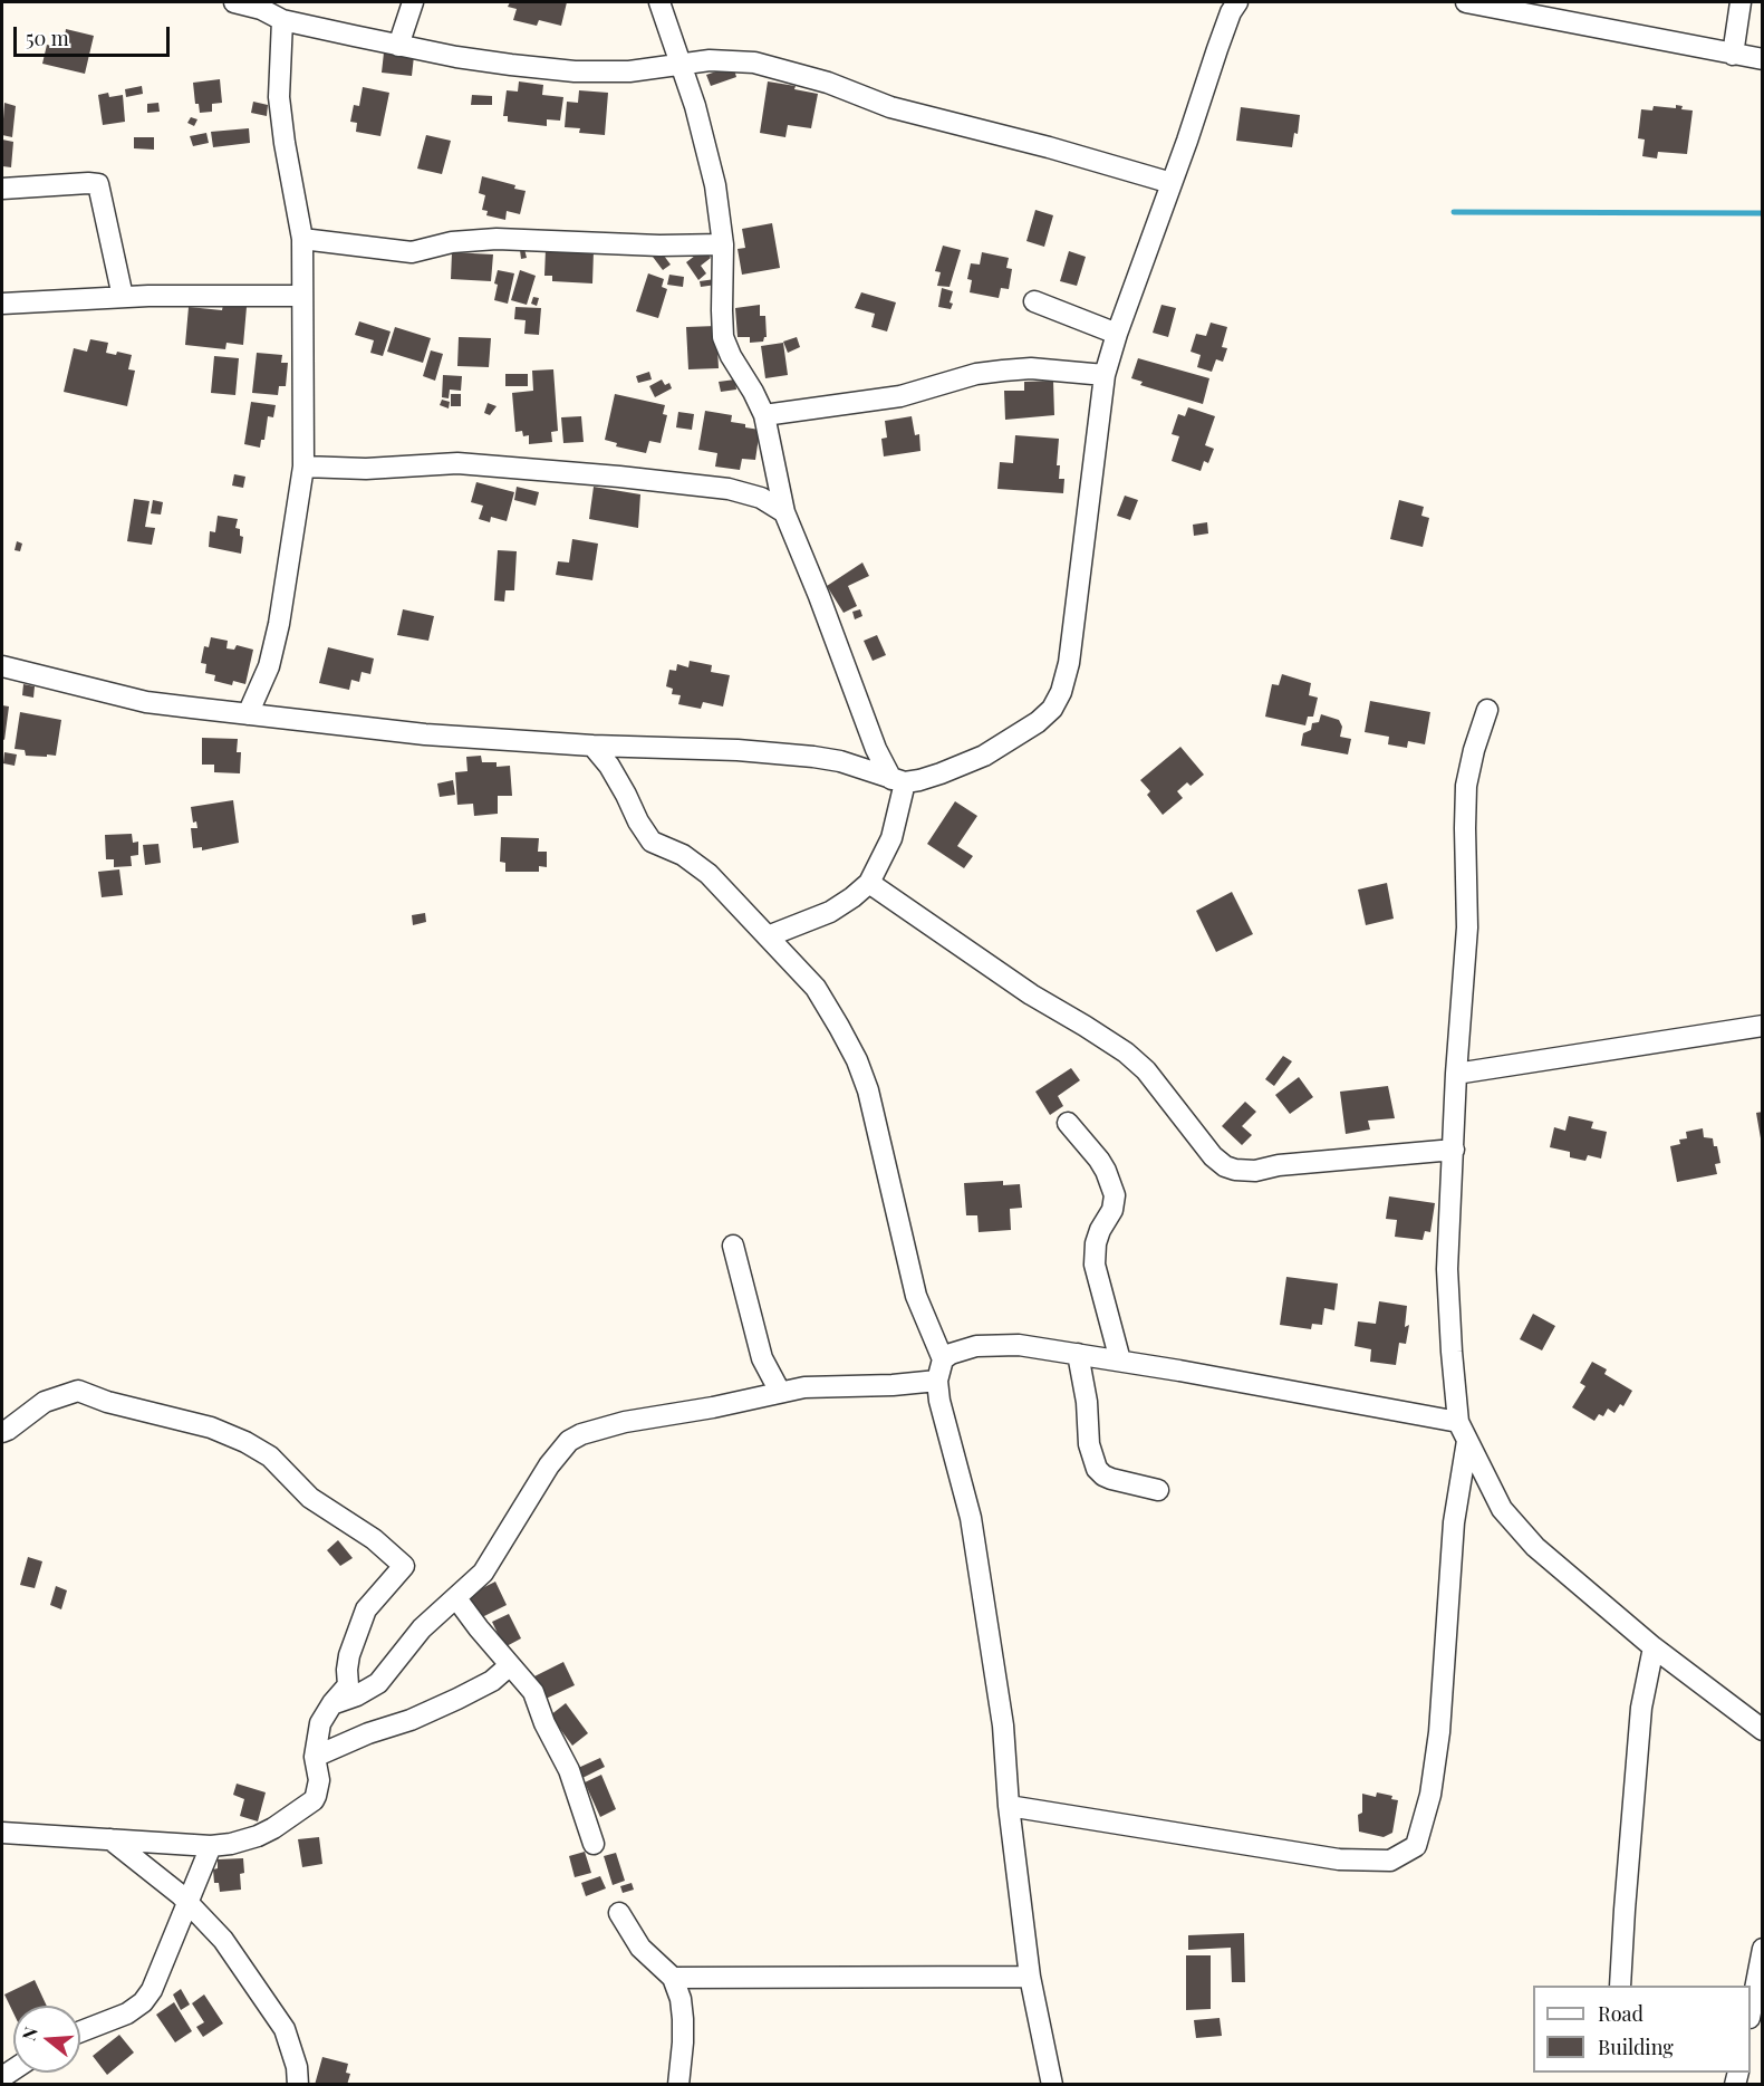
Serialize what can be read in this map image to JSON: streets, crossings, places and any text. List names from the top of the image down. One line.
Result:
{"legend":["Road","Building"],"scale_bar":"50 m","north":"left"}
